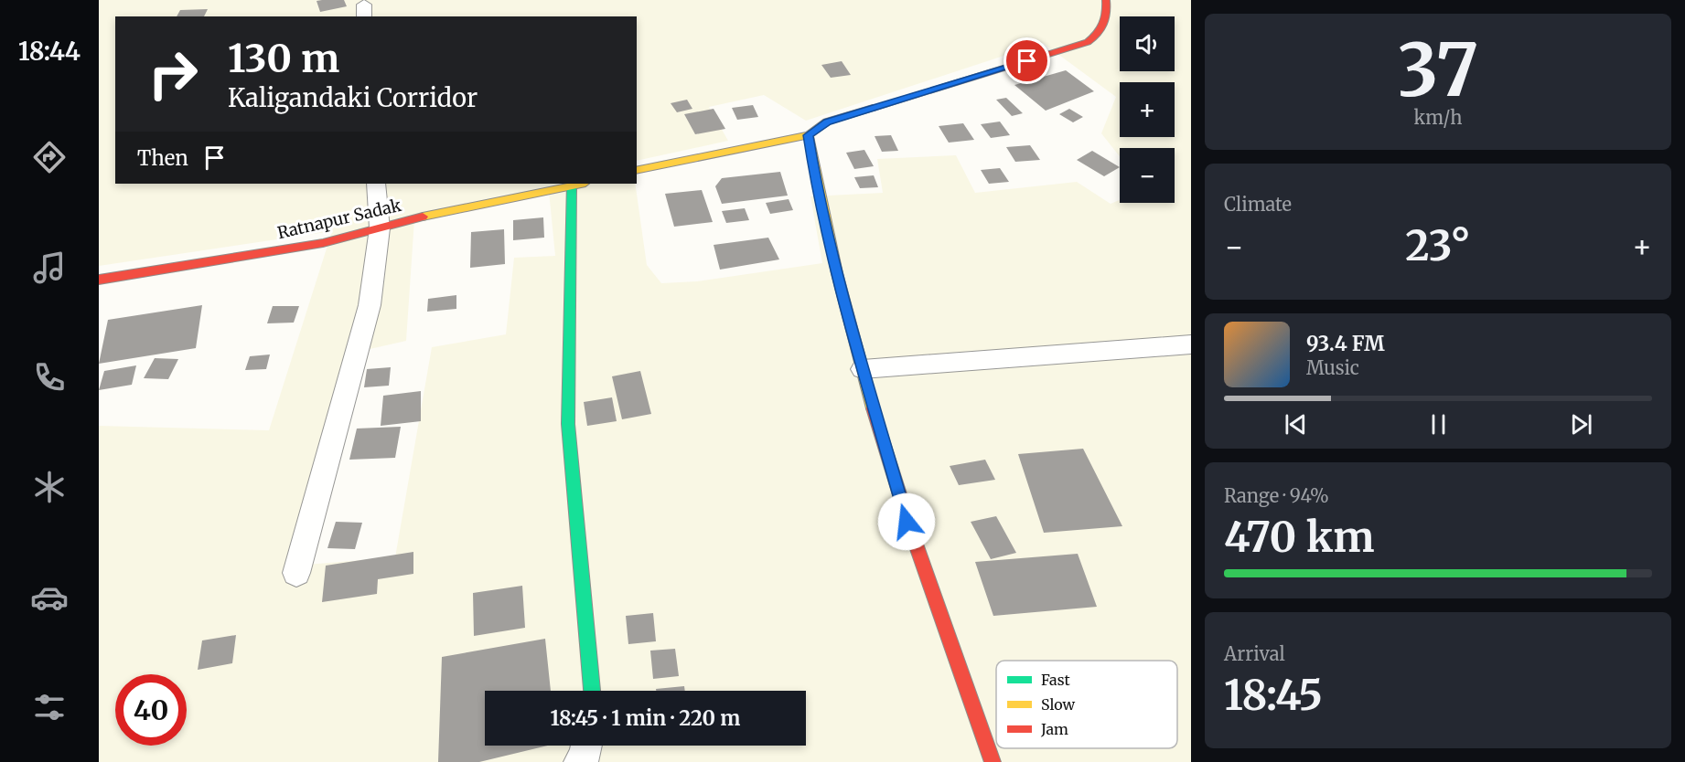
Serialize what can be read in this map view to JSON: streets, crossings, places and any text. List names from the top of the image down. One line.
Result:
{"streets":{"main road":["Ratnapur Sadak"]},"legend":["Fast","Slow","Jam"],"page":{"tabs":"18:44","tile":[["37","km/h"],"Climate",["Range · 94%","470 km"],["Arrival","18:45"]],"map_buttons":["+","−"],"turn":["130 m","Kaligandaki Corridor"],"then":"Then","heat":["−","23°","+"],"song":["93.4 FM","Music"],"limit":"40","trip":"18:45 · 1 min · 220 m"}}
